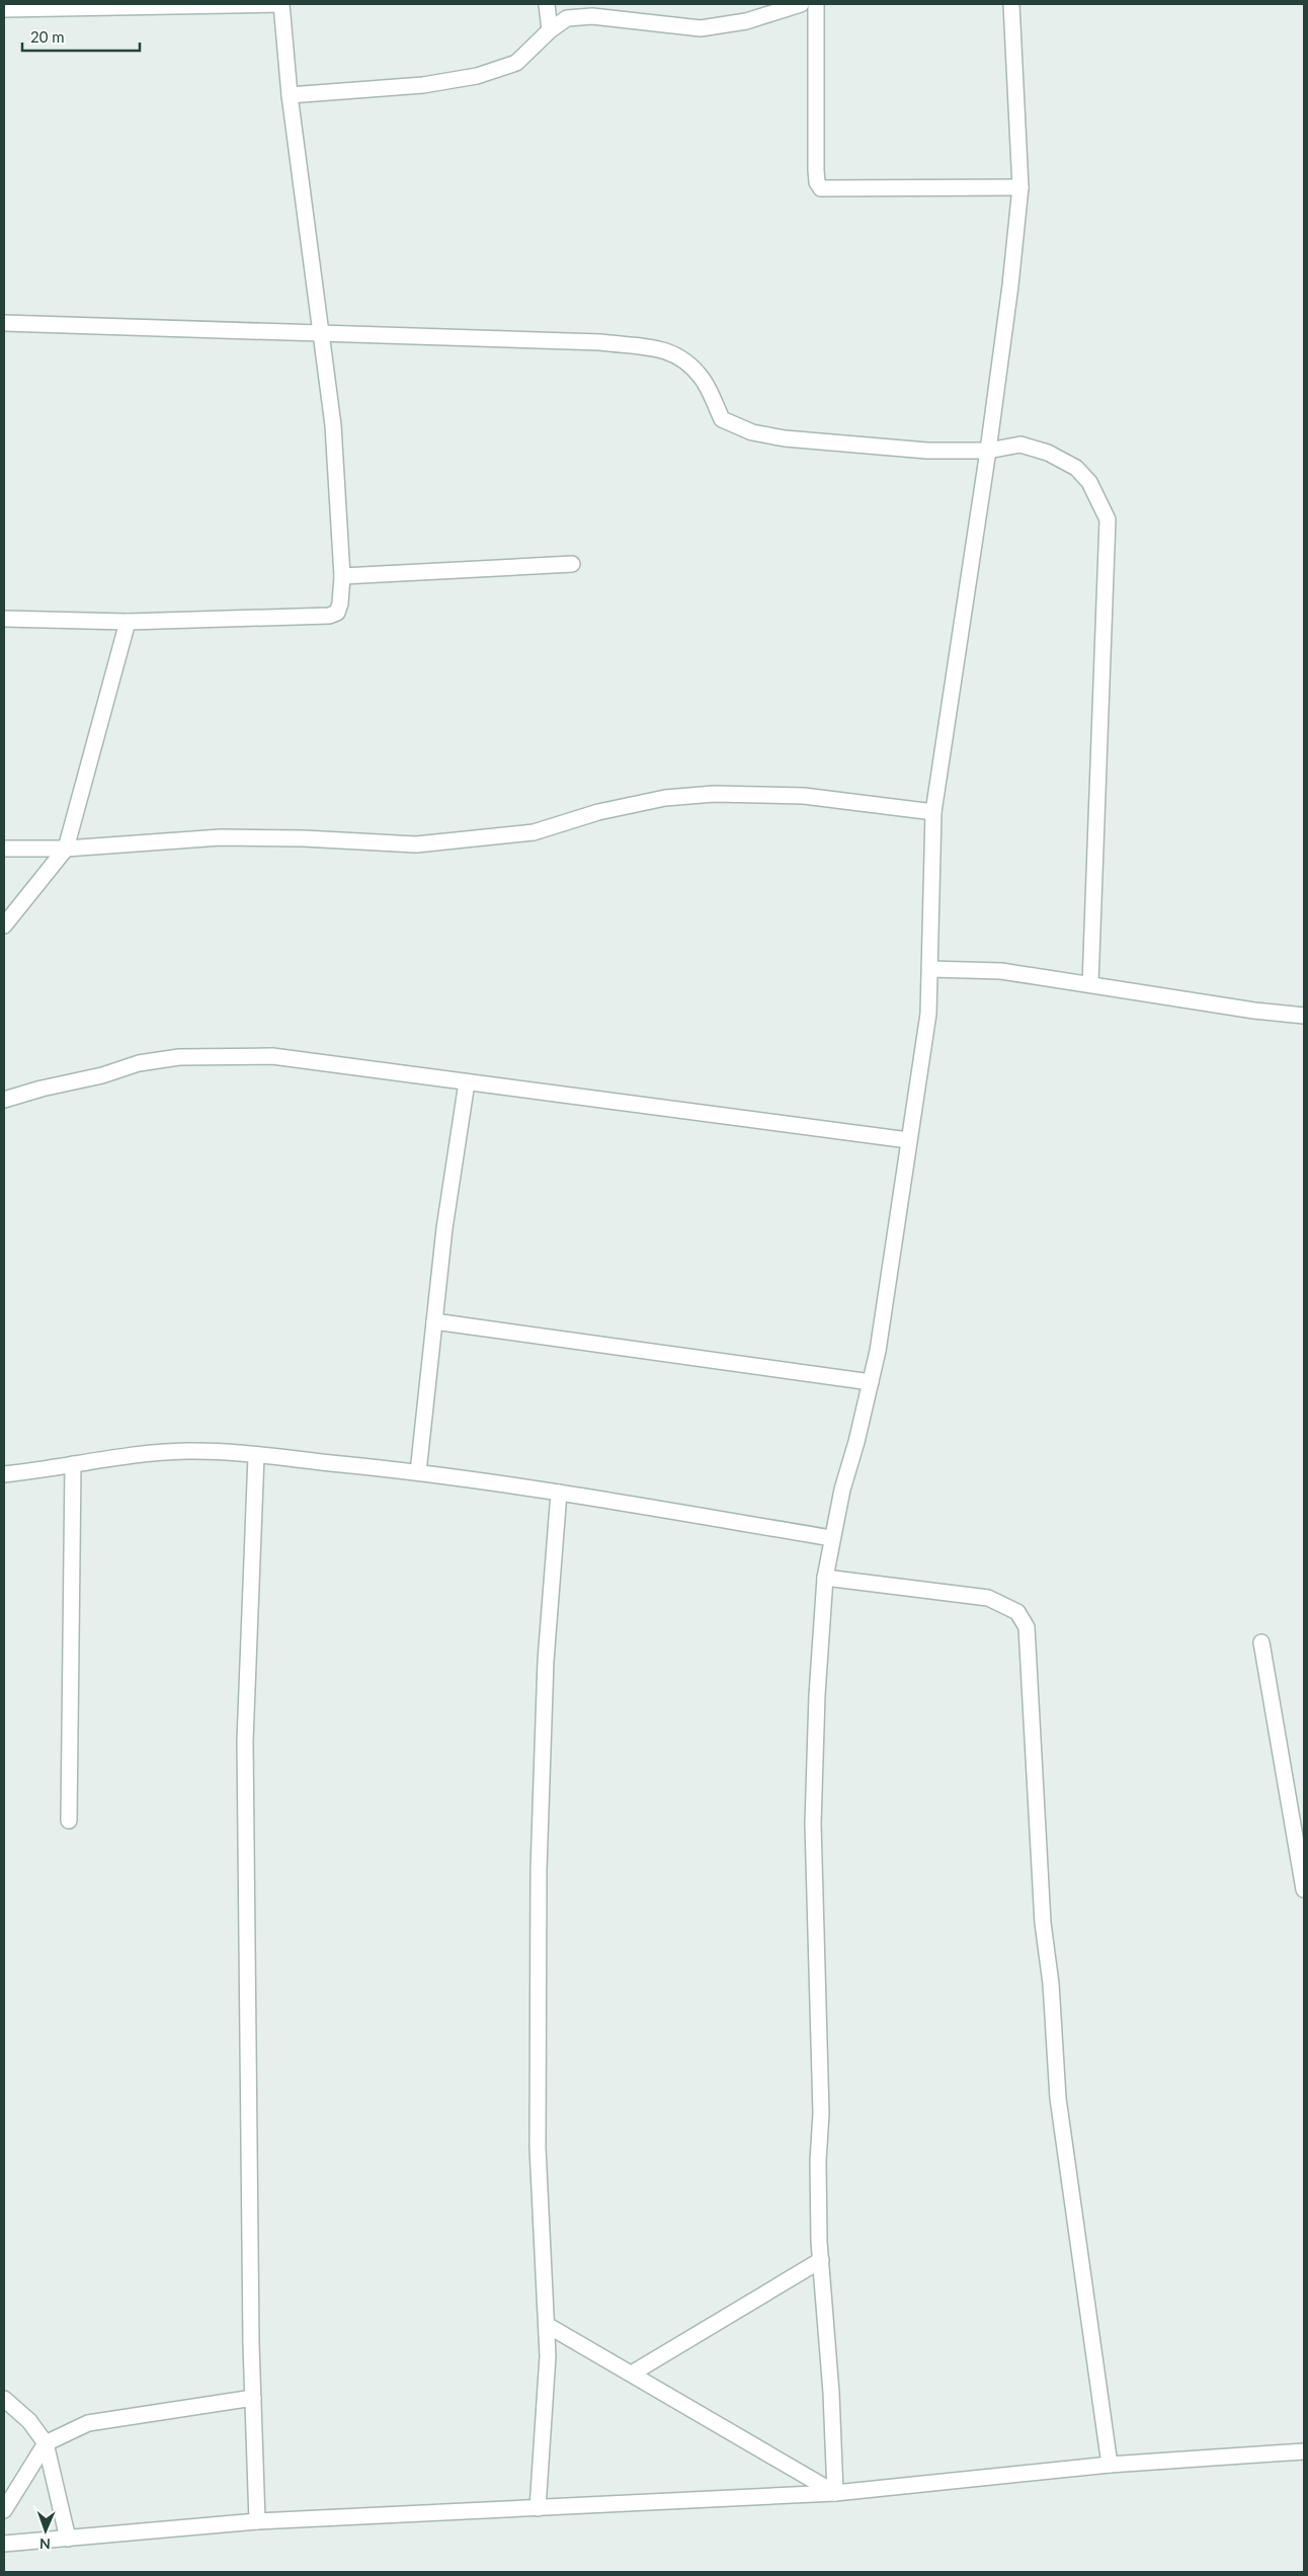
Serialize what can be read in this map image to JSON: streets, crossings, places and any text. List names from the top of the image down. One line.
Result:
{"scale_bar":"20 m","north":"bottom"}
